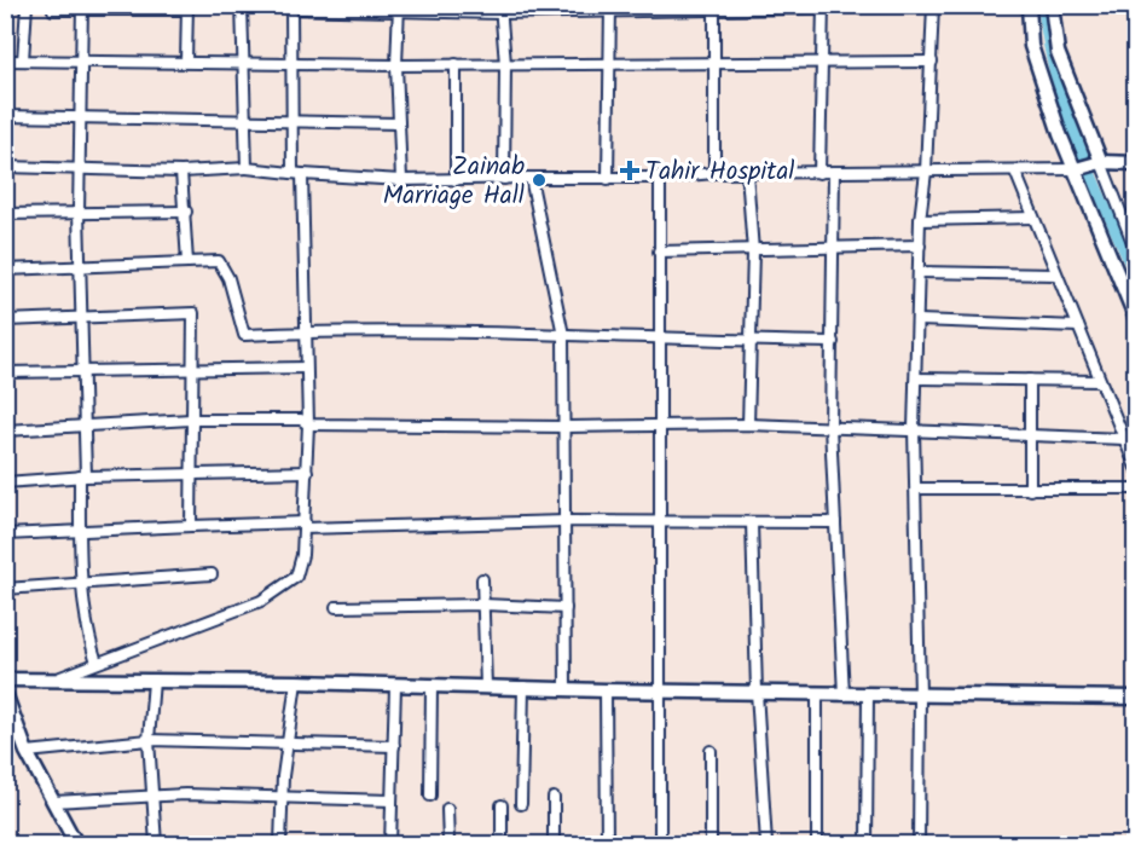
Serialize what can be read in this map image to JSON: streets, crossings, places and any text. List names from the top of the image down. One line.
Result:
{"places":{"health":["Tahir Hospital"],"other":["Zainab Marriage Hall"]}}
